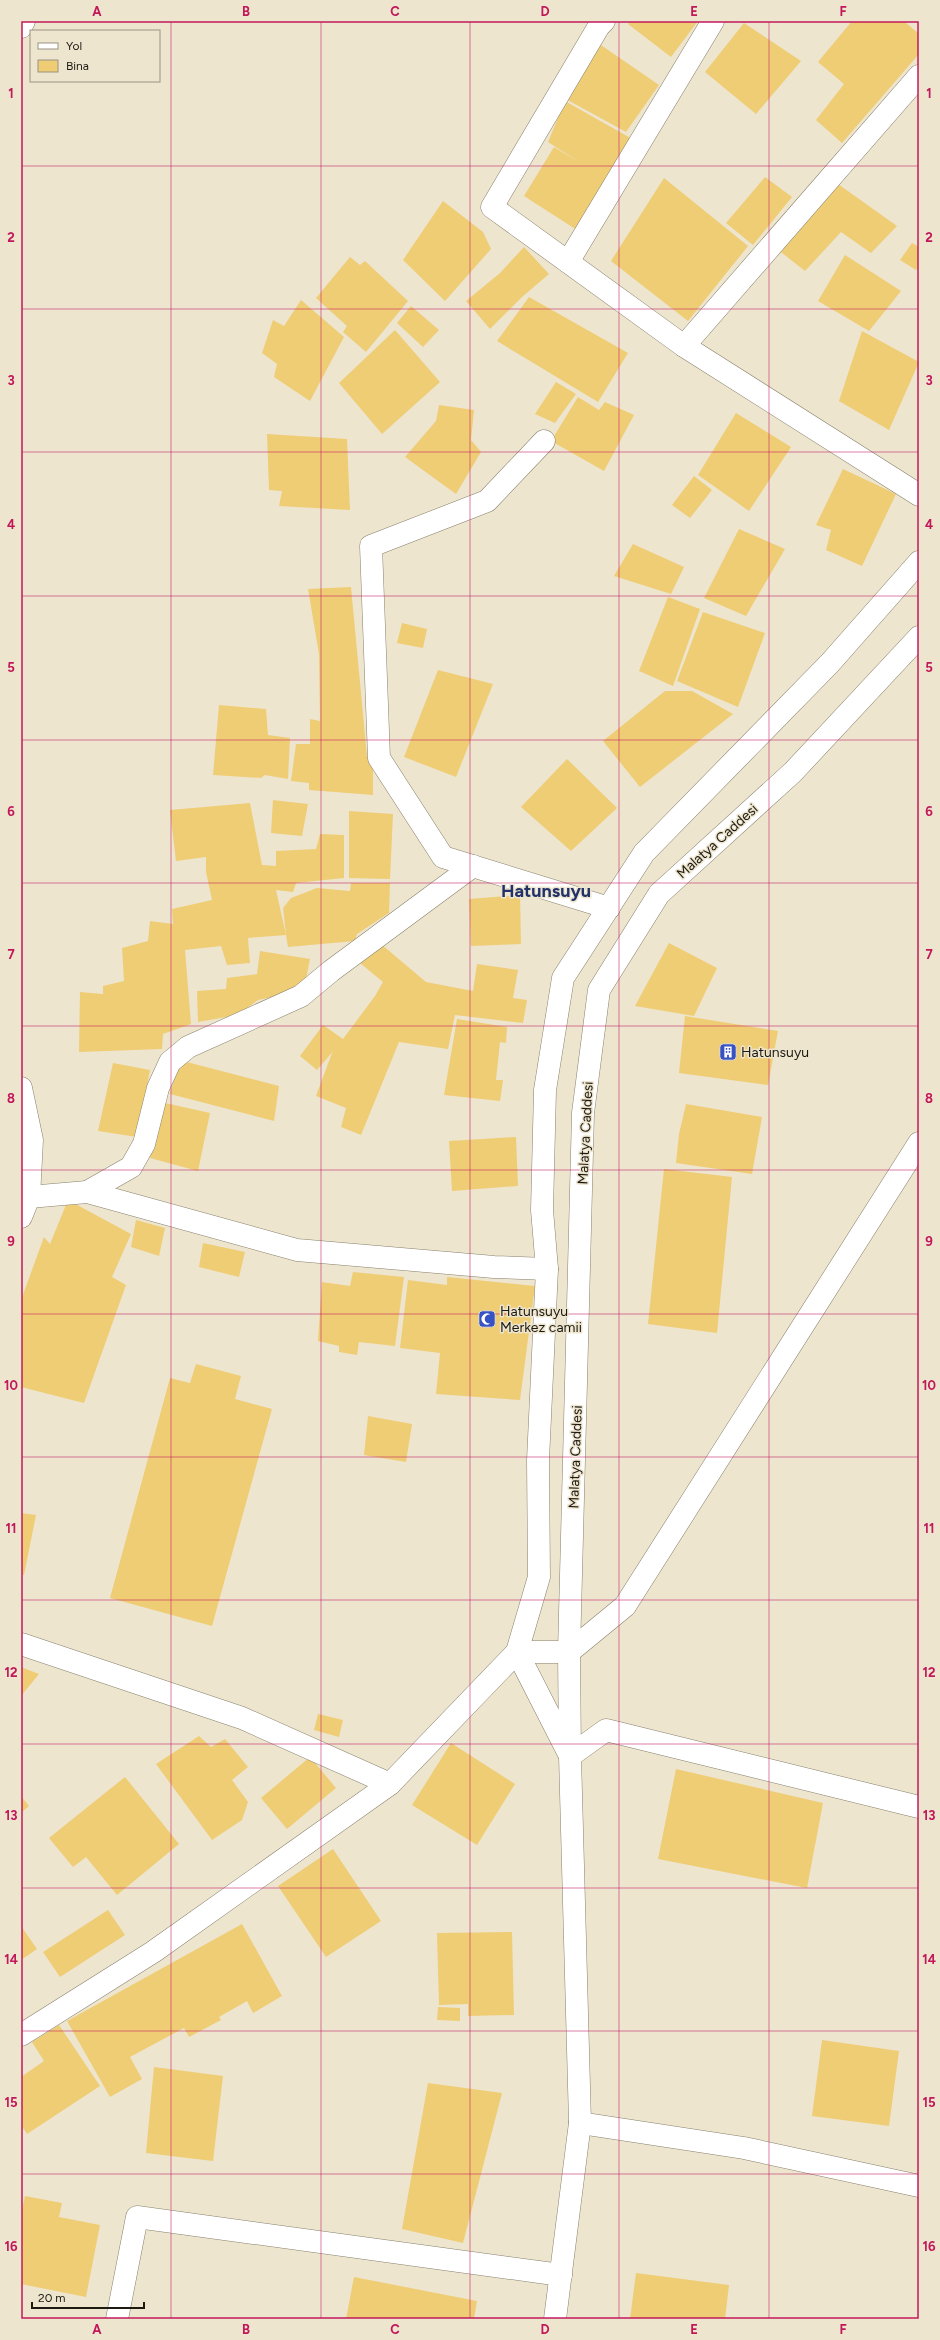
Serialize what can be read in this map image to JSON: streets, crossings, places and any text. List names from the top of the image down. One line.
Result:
{"streets":{"street":["Malatya Caddesi"]},"districts":["Hatunsuyu"],"places":{"building":["Hatunsuyu"],"mosque":["Hatunsuyu Merkez camii"]},"legend":["Yol","Bina"],"scale_bar":"20 m","grid":{"columns":["A","B","C","D","E","F"],"rows":["1","2","3","4","5","6","7","8","9","10","11","12","13","14","15","16"]}}
